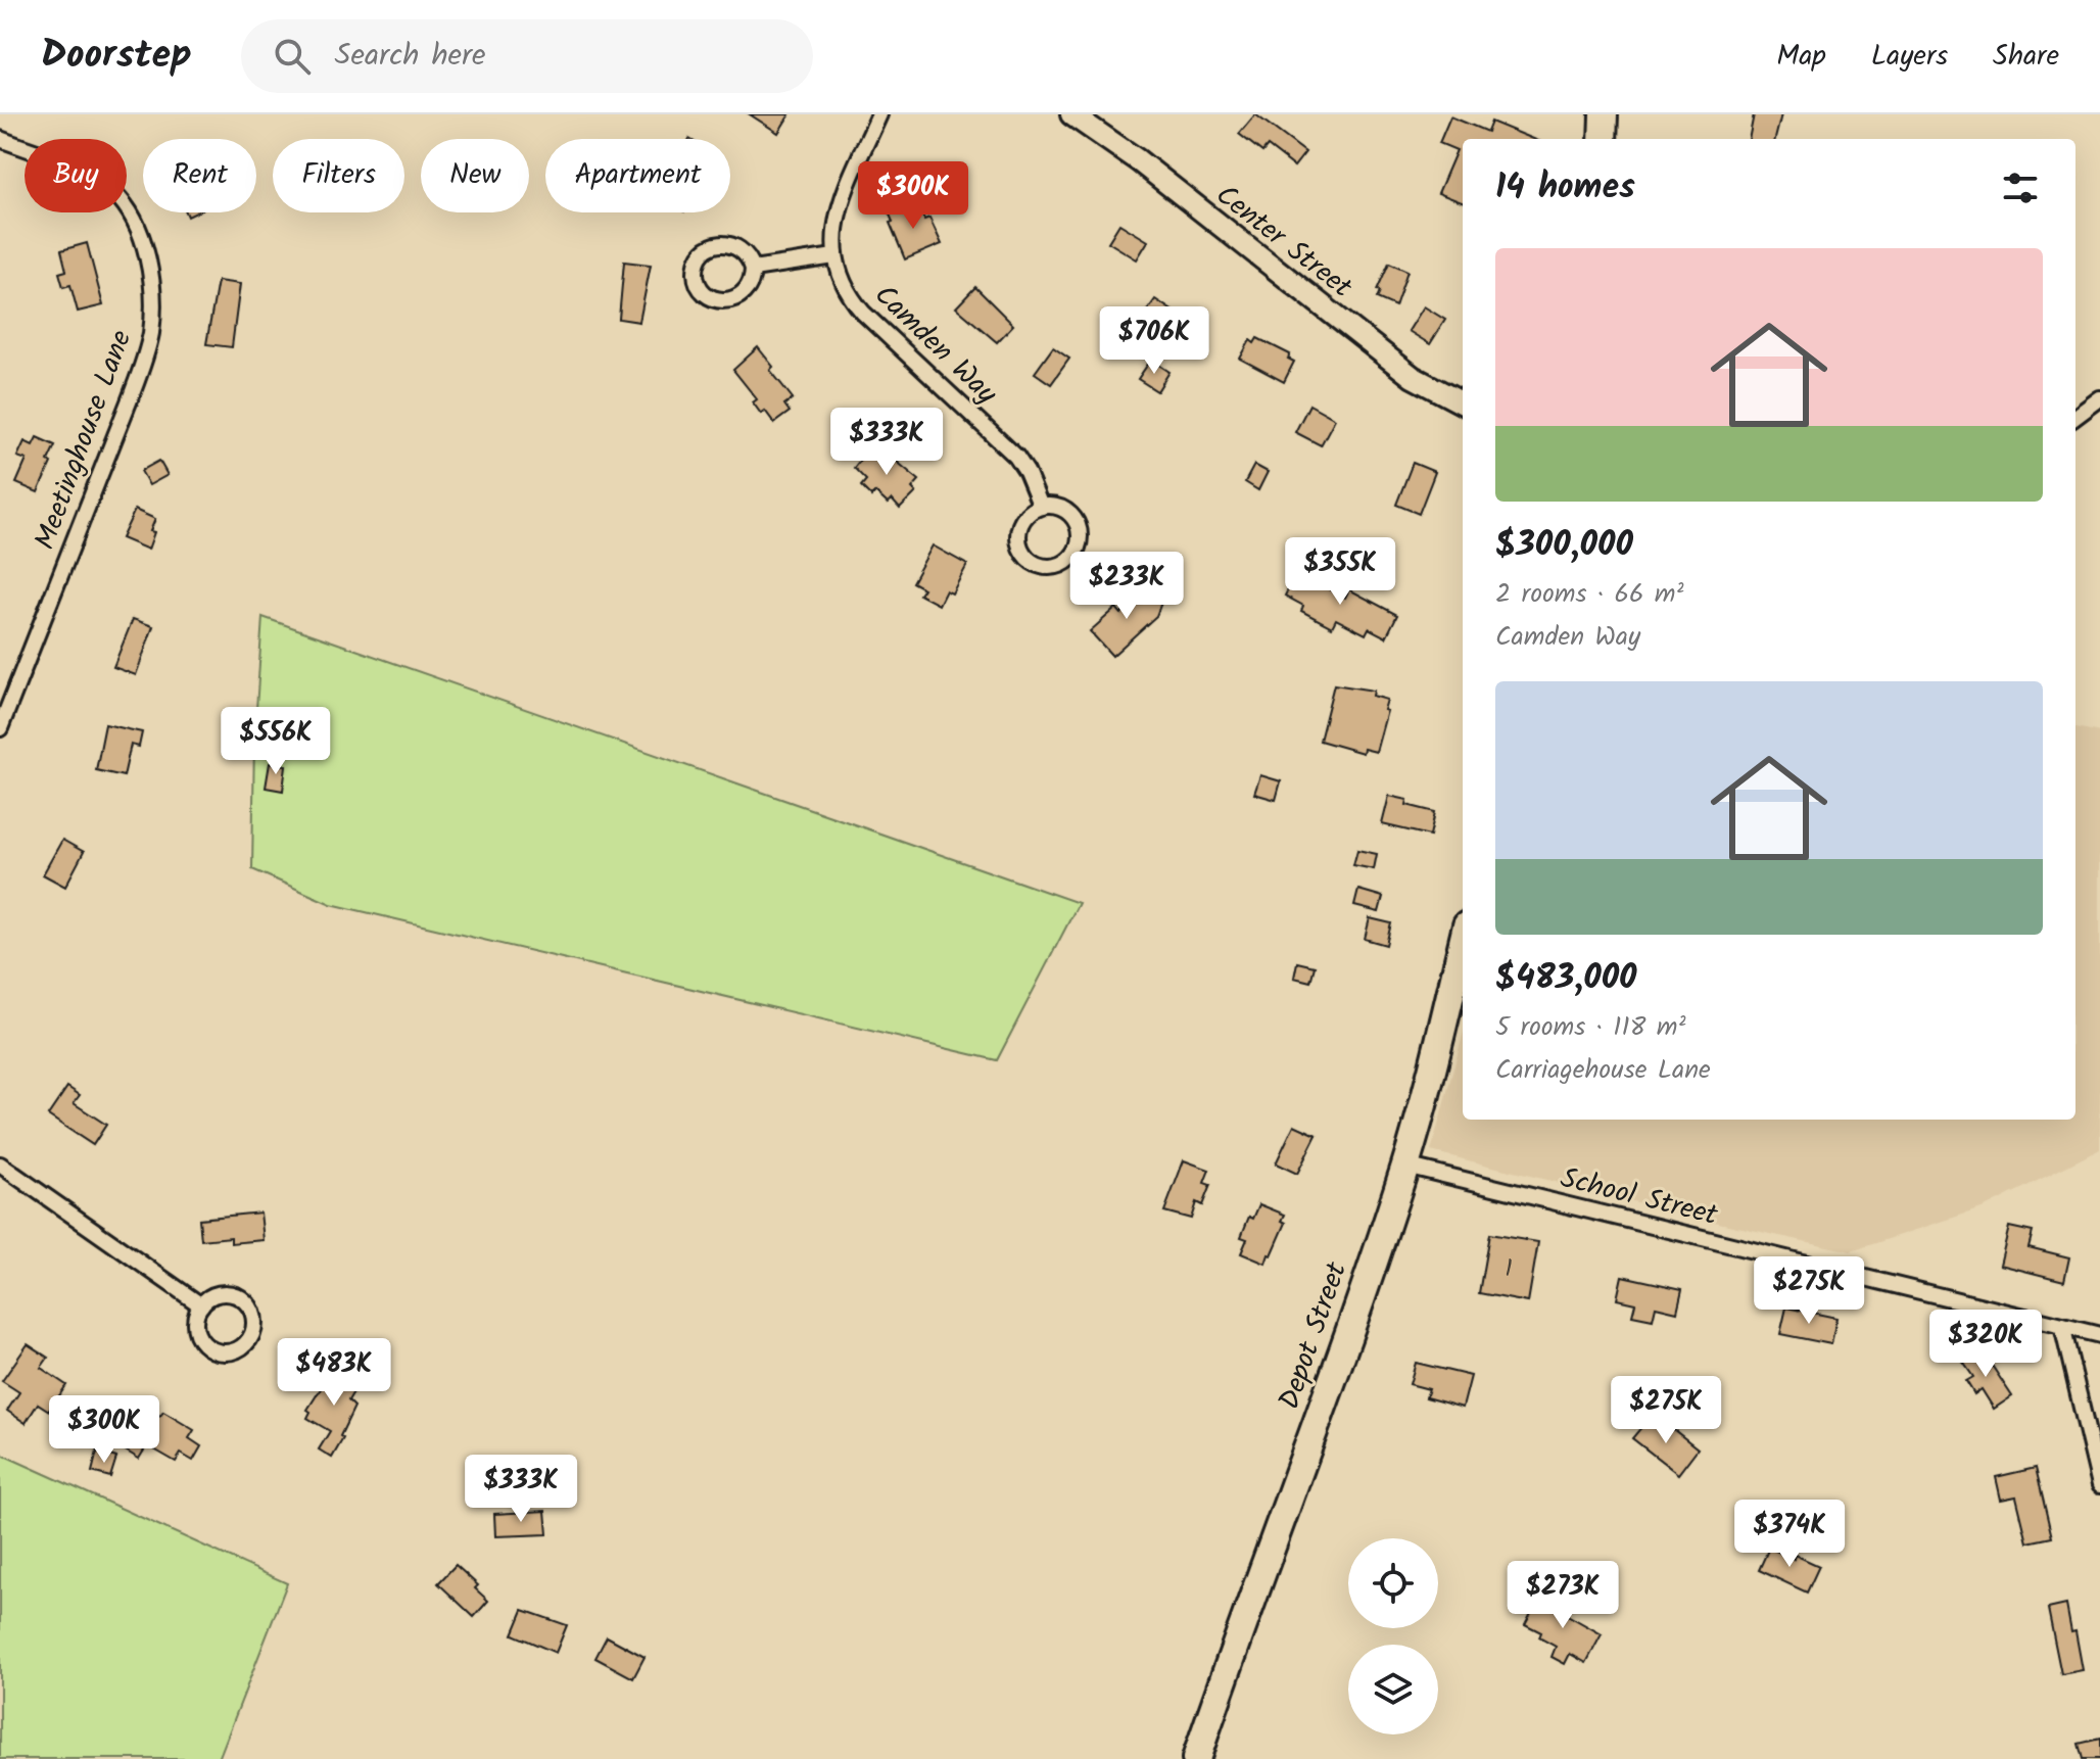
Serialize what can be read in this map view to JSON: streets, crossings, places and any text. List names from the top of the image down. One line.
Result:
{"streets":{"highway":["Depot Street"],"main road":["Center Street"],"street":["Camden Way","Meetinghouse Lane","School Street"]},"crossings":[["School Street","Depot Street"]],"house_numbers":["1"],"page":{"header":"Doorstep","search":"Search here","nav":["Map","Layers","Share"],"chip":["Buy","Rent","Filters","New","Apartment"],"heading":"14 homes","price":["$300K","$706K","$333K","$355K","$233K","$556K","$275K","$320K","$483K","$275K","$300K","$333K","$374K","$273K"],"list":[{"name":"$300,000","note":"2 rooms · 66 m² · Camden Way"},{"name":"$483,000","note":"5 rooms · 118 m² · Carriagehouse Lane"}]}}
